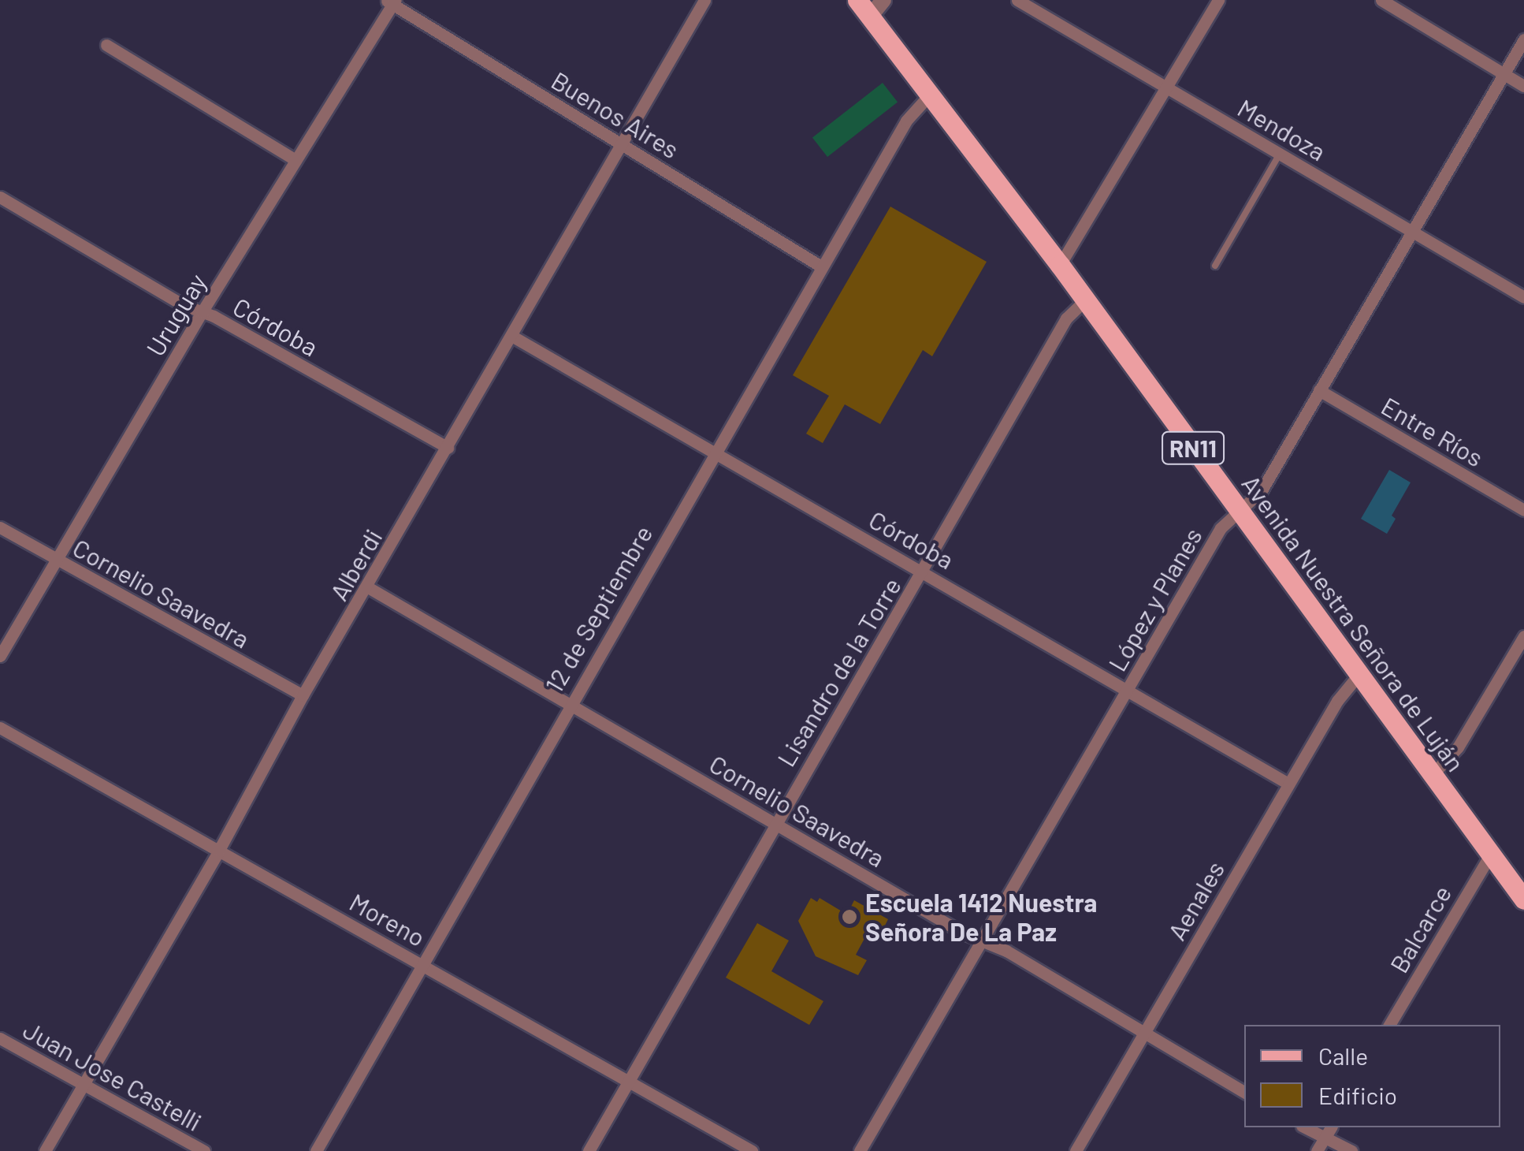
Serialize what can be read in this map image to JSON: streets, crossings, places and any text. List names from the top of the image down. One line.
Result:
{"streets":{"main road":["RN11","Avenida Nuestra Señora de Luján"],"street":["Buenos Aires","Mendoza","Uruguay","Córdoba","Entre Ríos","Alberdi","Cornelio Saavedra","López y Planes","12 de Septiembre","Lisandro de la Torre","Aenales","Moreno","Balcarce","Juan Jose Castelli"]},"crossings":[["Buenos Aires","Uruguay"],["Buenos Aires","Alberdi"],["Buenos Aires","12 de Septiembre"],["Mendoza","López y Planes"],["Uruguay","Córdoba"],["Uruguay","Cornelio Saavedra"],["Córdoba","Alberdi"],["Córdoba","López y Planes"],["Córdoba","12 de Septiembre"],["Córdoba","Lisandro de la Torre"],["Córdoba","Aenales"],["Entre Ríos","López y Planes"],["Alberdi","Cornelio Saavedra"],["Alberdi","Moreno"],["Alberdi","Juan Jose Castelli"],["Cornelio Saavedra","López y Planes"],["Cornelio Saavedra","12 de Septiembre"],["Cornelio Saavedra","Lisandro de la Torre"],["Cornelio Saavedra","Aenales"],["López y Planes","Avenida Nuestra Señora de Luján"],["12 de Septiembre","Avenida Nuestra Señora de Luján"],["12 de Septiembre","Moreno"],["Avenida Nuestra Señora de Luján","Lisandro de la Torre"],["Avenida Nuestra Señora de Luján","Aenales"],["Avenida Nuestra Señora de Luján","Balcarce"],["Lisandro de la Torre","Moreno"]],"places":["Escuela 1412 Nuestra Señora De La Paz"],"legend":["Calle","Edificio"]}
